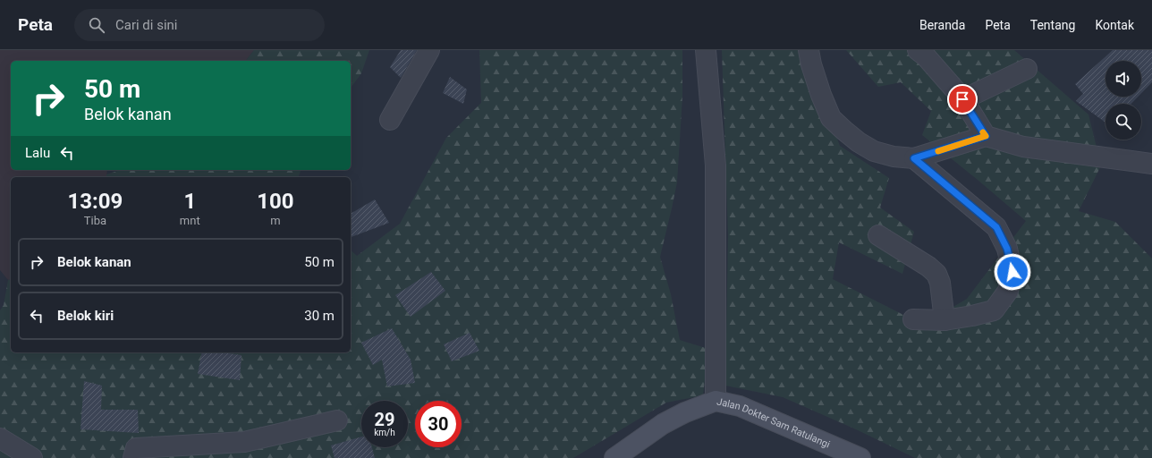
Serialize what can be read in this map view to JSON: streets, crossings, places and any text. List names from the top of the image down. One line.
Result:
{"streets":{"main road":["Jalan Dokter Sam Ratulangi"]},"page":{"header":"Peta","search":"Cari di sini","nav":["Beranda","Peta","Tentang","Kontak"],"turn":["50 m","Belok kanan"],"then":"Lalu","eta":["13:09","Tiba","1","mnt","100","m"],"list":[{"name":"Belok kanan","value":"50 m"},{"name":"Belok kiri","value":"30 m"}],"speed":"29 km/h","limit":"30"}}
